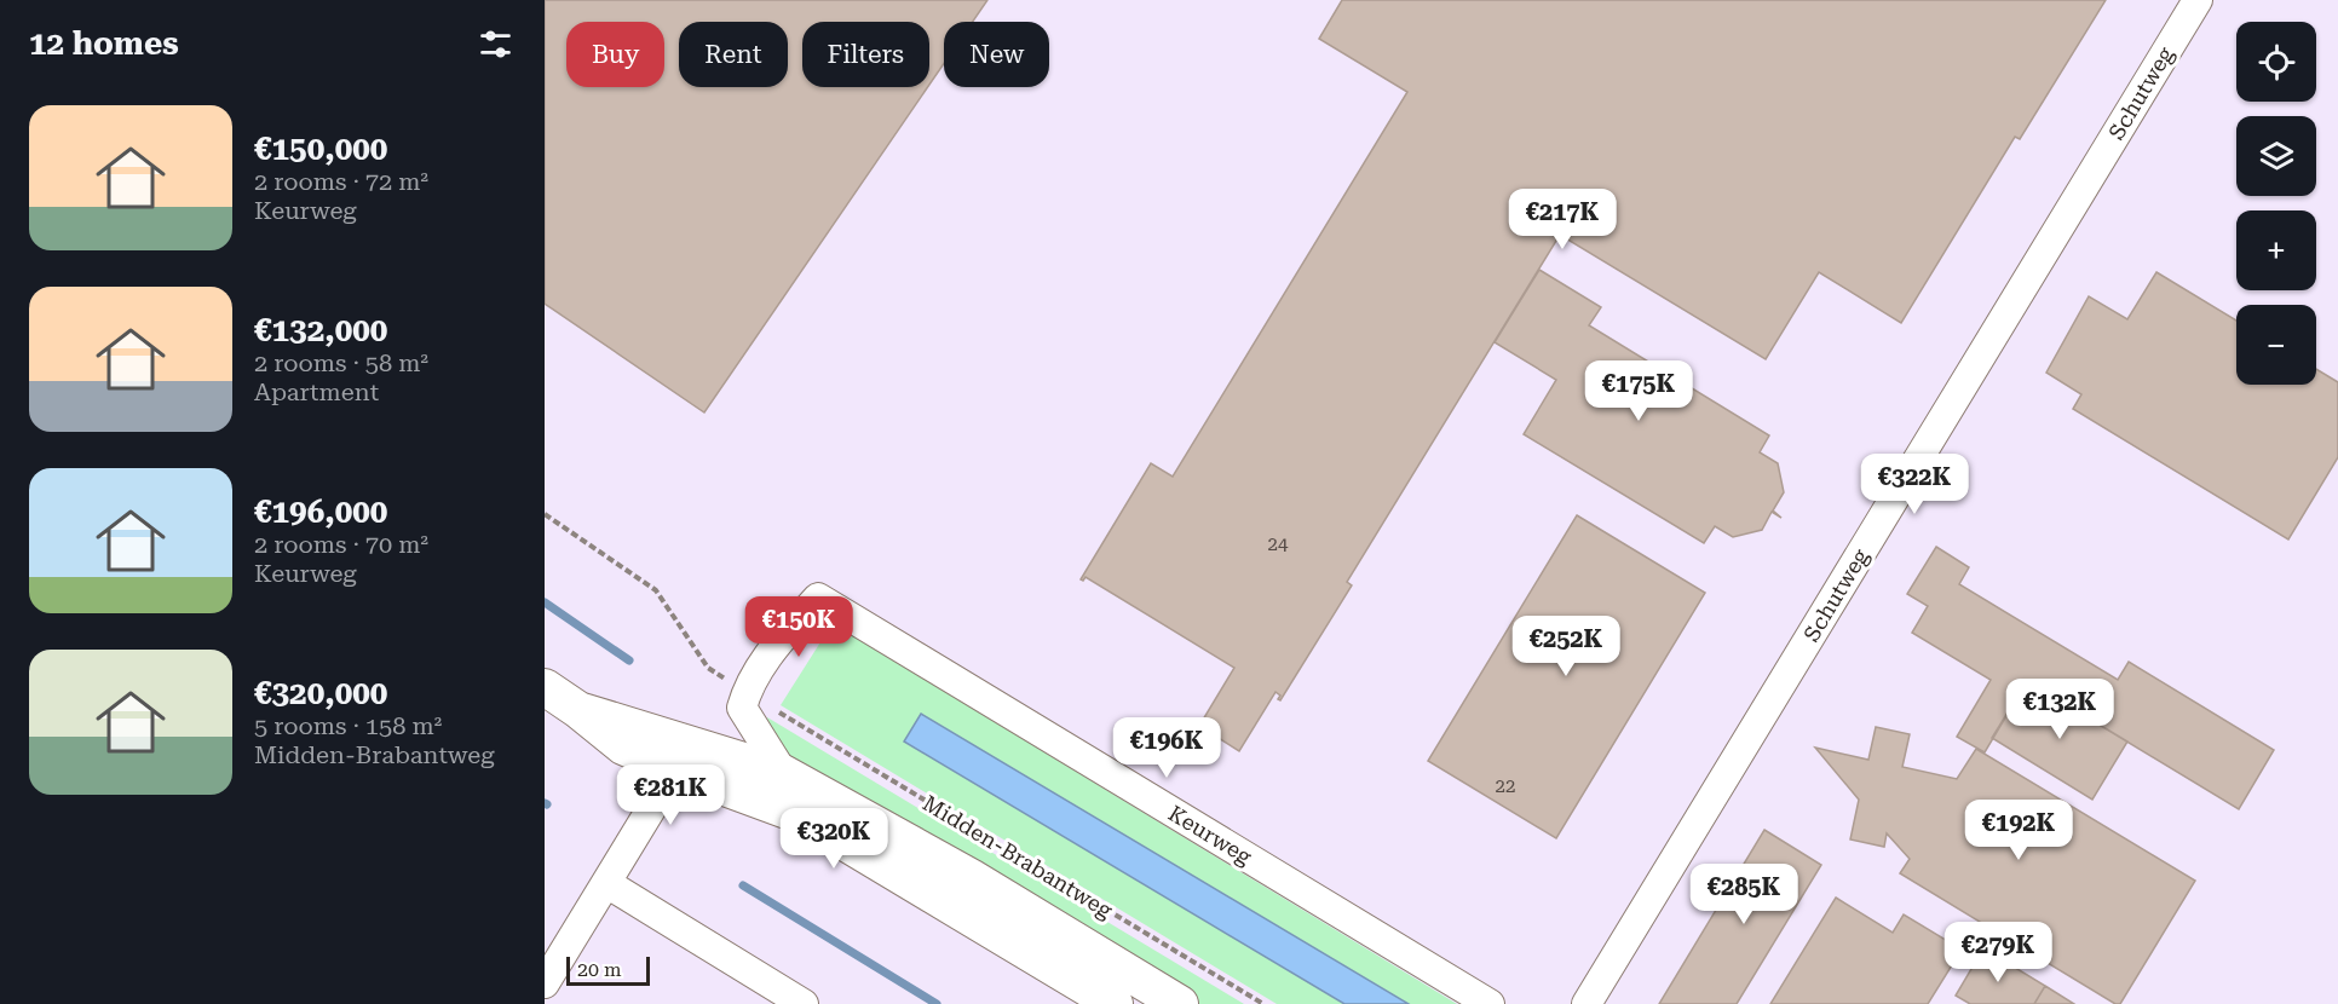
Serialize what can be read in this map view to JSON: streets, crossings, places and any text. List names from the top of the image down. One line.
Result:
{"streets":{"street":["Schutweg","Keurweg","Midden-Brabantweg"]},"crossings":[["Keurweg","Midden-Brabantweg"]],"house_numbers":["24","22"],"scale_bar":"20 m","page":{"heading":"12 homes","map_buttons":["+","−"],"chip":["Buy","Rent","Filters","New"],"list":[{"name":"€150,000","note":"2 rooms · 72 m² · Keurweg"},{"name":"€132,000","note":"2 rooms · 58 m² · Apartment"},{"name":"€196,000","note":"2 rooms · 70 m² · Keurweg"},{"name":"€320,000","note":"5 rooms · 158 m² · Midden-Brabantweg"}],"price":["€217K","€175K","€322K","€150K","€252K","€132K","€196K","€281K","€192K","€320K","€285K","€279K"],"scale":"20 m"}}
